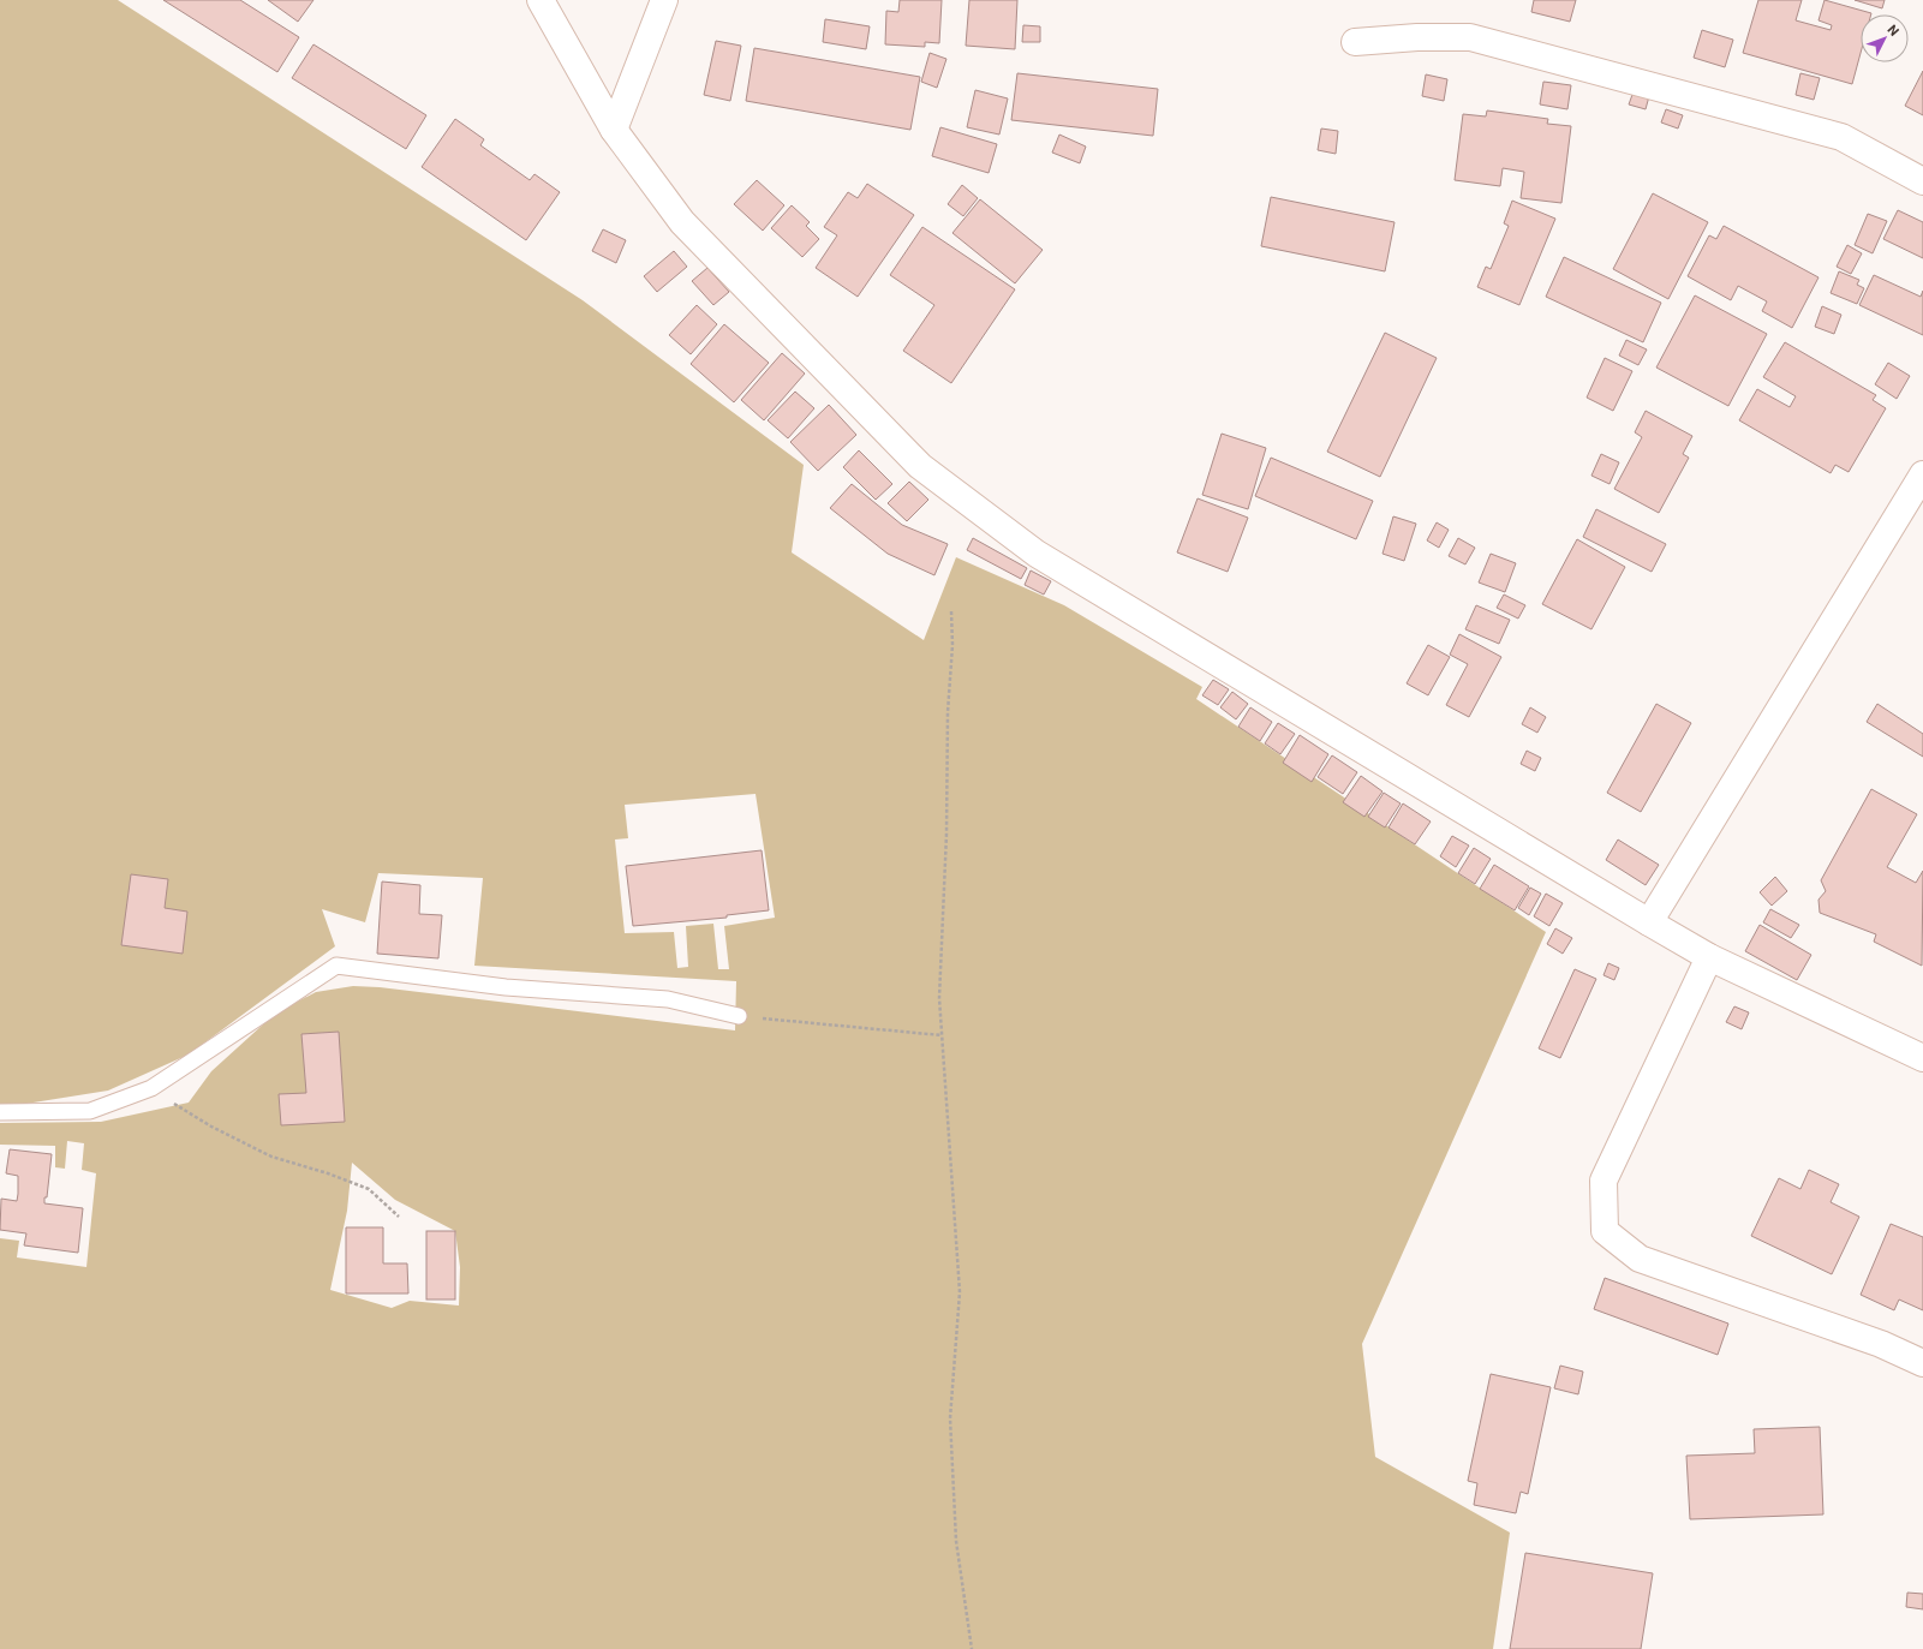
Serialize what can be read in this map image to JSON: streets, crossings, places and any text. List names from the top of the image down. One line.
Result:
{"north":"top right"}
